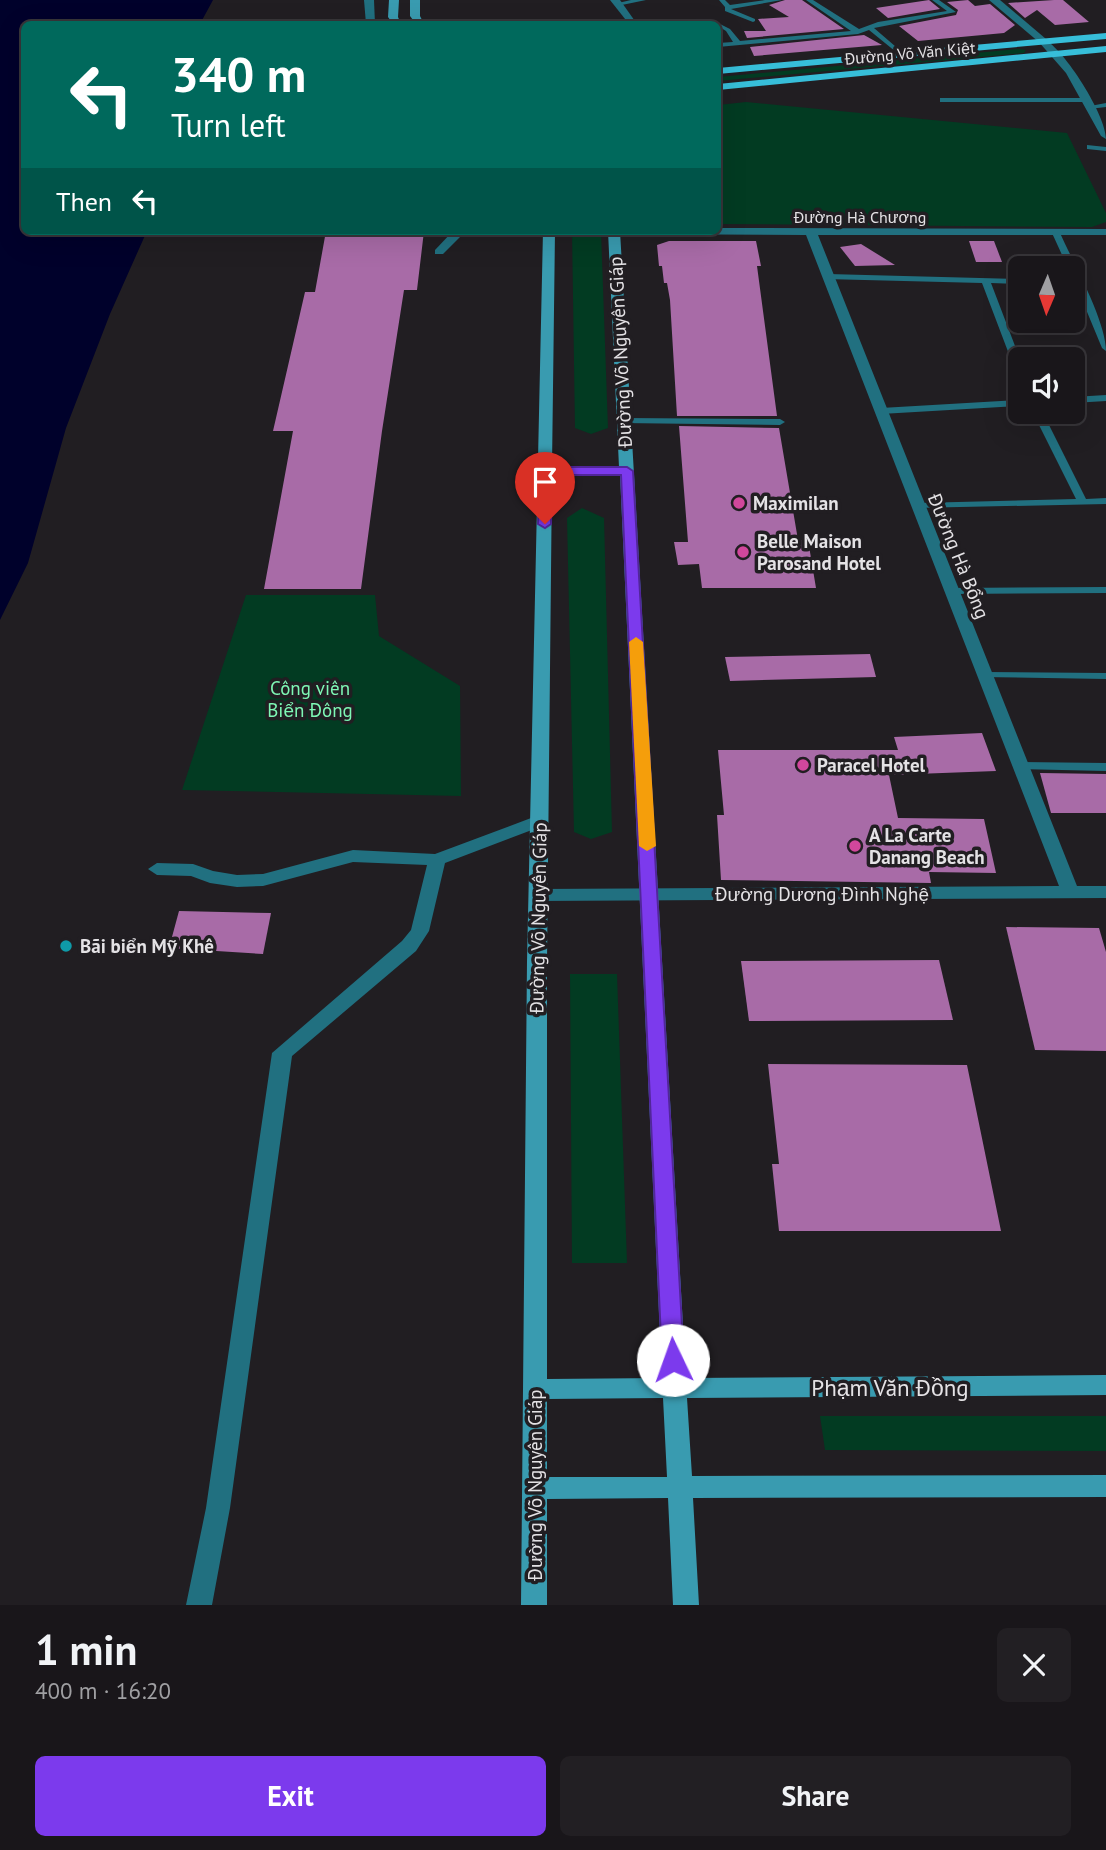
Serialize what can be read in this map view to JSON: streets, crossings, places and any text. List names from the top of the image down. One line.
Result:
{"streets":{"main road":["Đường Võ Văn Kiệt","Đường Võ Nguyên Giáp","Phạm Văn Đồng"],"street":["Đường Hà Chương","Đường Hà Bổng","Đường Dương Đình Nghệ"]},"crossings":[["Đường Hà Chương","Đường Hà Bổng"],["Đường Võ Nguyên Giáp","Đường Dương Đình Nghệ"],["Đường Võ Nguyên Giáp","Phạm Văn Đồng"],["Đường Hà Bổng","Đường Dương Đình Nghệ"]],"parks":["Công viên Biển Đông"],"places":["Maximilan","Belle Maison Parosand Hotel","Paracel Hotel","A La Carte Danang Beach","Bãi biển Mỹ Khê"],"north":"bottom","page":{"turn":["340 m","Turn left"],"then":"Then","heading":["1 min","400 m · 16:20"],"buttons":["Exit","Share"]}}
